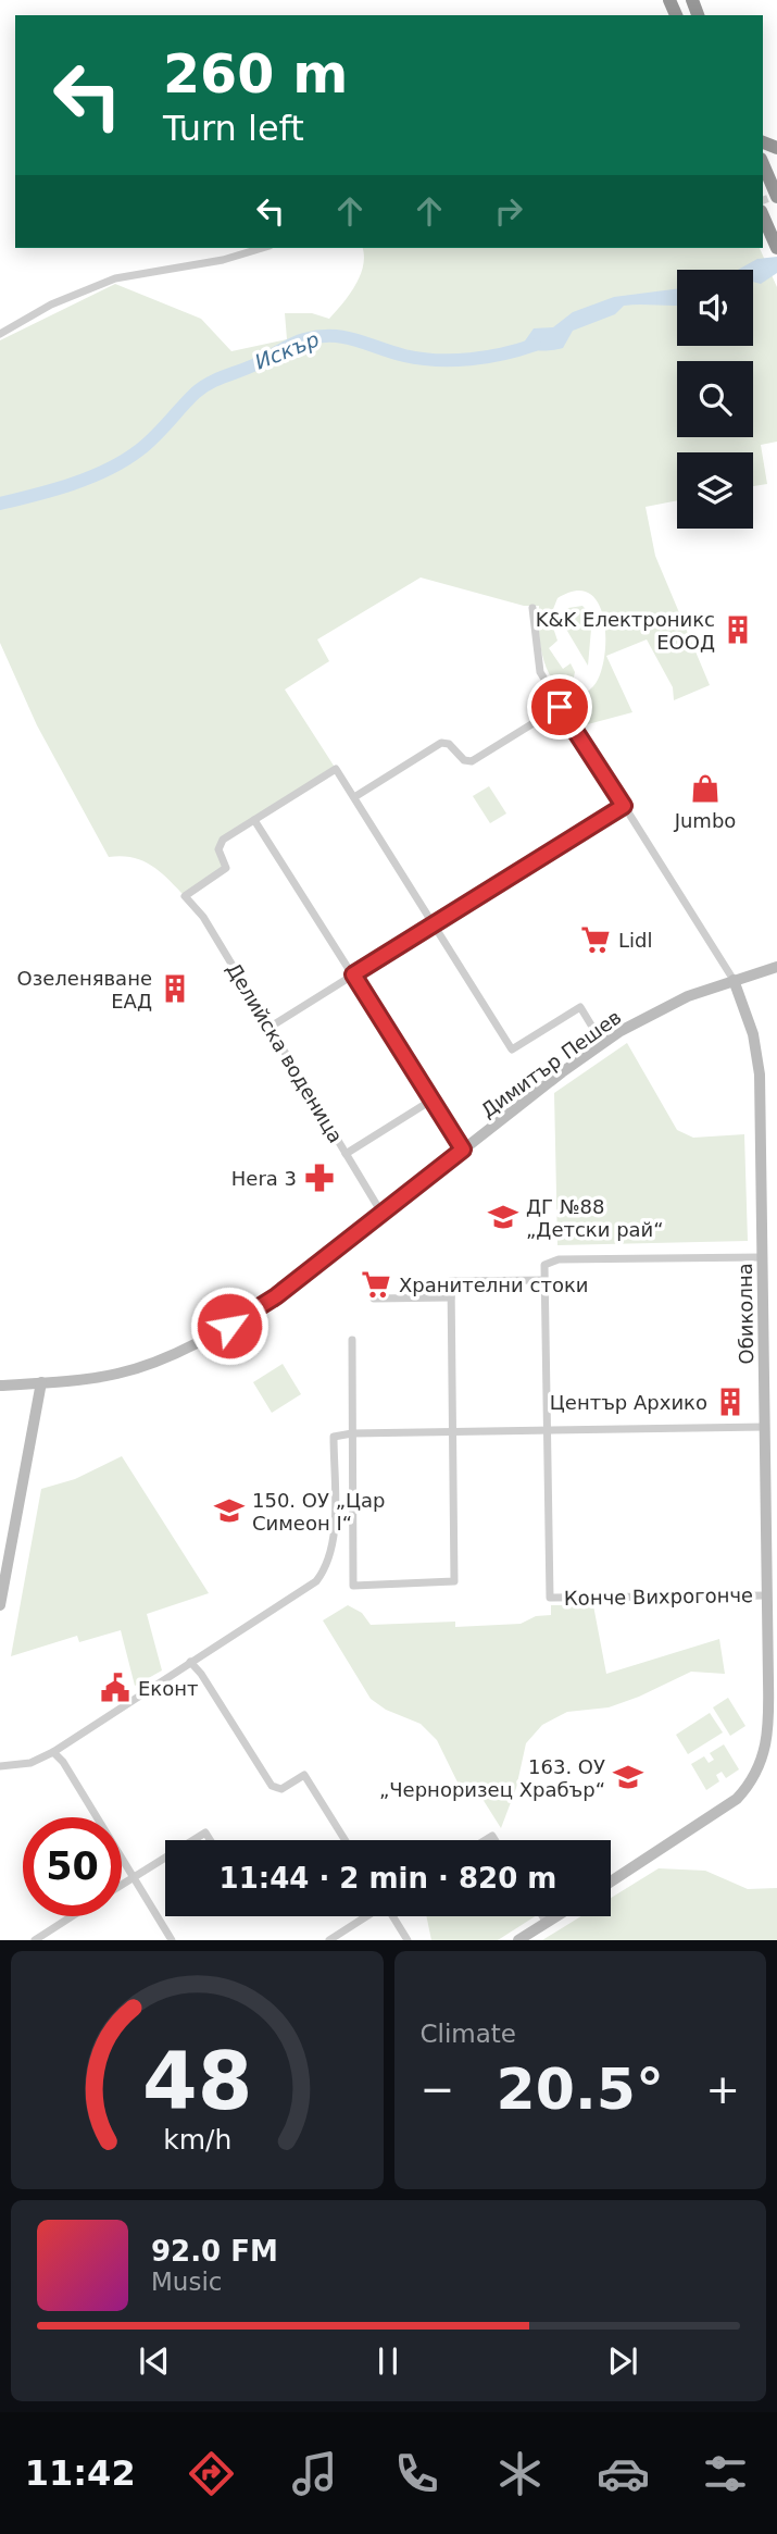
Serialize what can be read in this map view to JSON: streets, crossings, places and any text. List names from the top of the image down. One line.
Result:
{"streets":{"main road":["Димитър Пешев","Обиколна"],"street":["Делийска воденица","Конче Вихрогонче"]},"crossings":[["Делийска воденица","Димитър Пешев"],["Димитър Пешев","Обиколна"],["Обиколна","Конче Вихрогонче"]],"water":["Искър"],"places":{"building":["K&K Електроникс ЕООД","Озеленяване ЕАД","Център Архико"],"shop":["Jumbo"],"supermarket":["Lidl","Хранителни стоки"],"pharmacy":["Hera 3"],"school or university":["ДГ №88 „Детски рай“","150. ОУ „Цар Симеон I“","163. ОУ „Черноризец Храбър“"],"public building":["Еконт"]},"page":{"turn":["260 m","Turn left"],"limit":"50","trip":"11:44 · 2 min · 820 m","tile":"Climate","heat":["−","20.5°","+"],"song":["92.0 FM","Music"],"tabs":"11:42","gauge":["48","km/h"]}}
